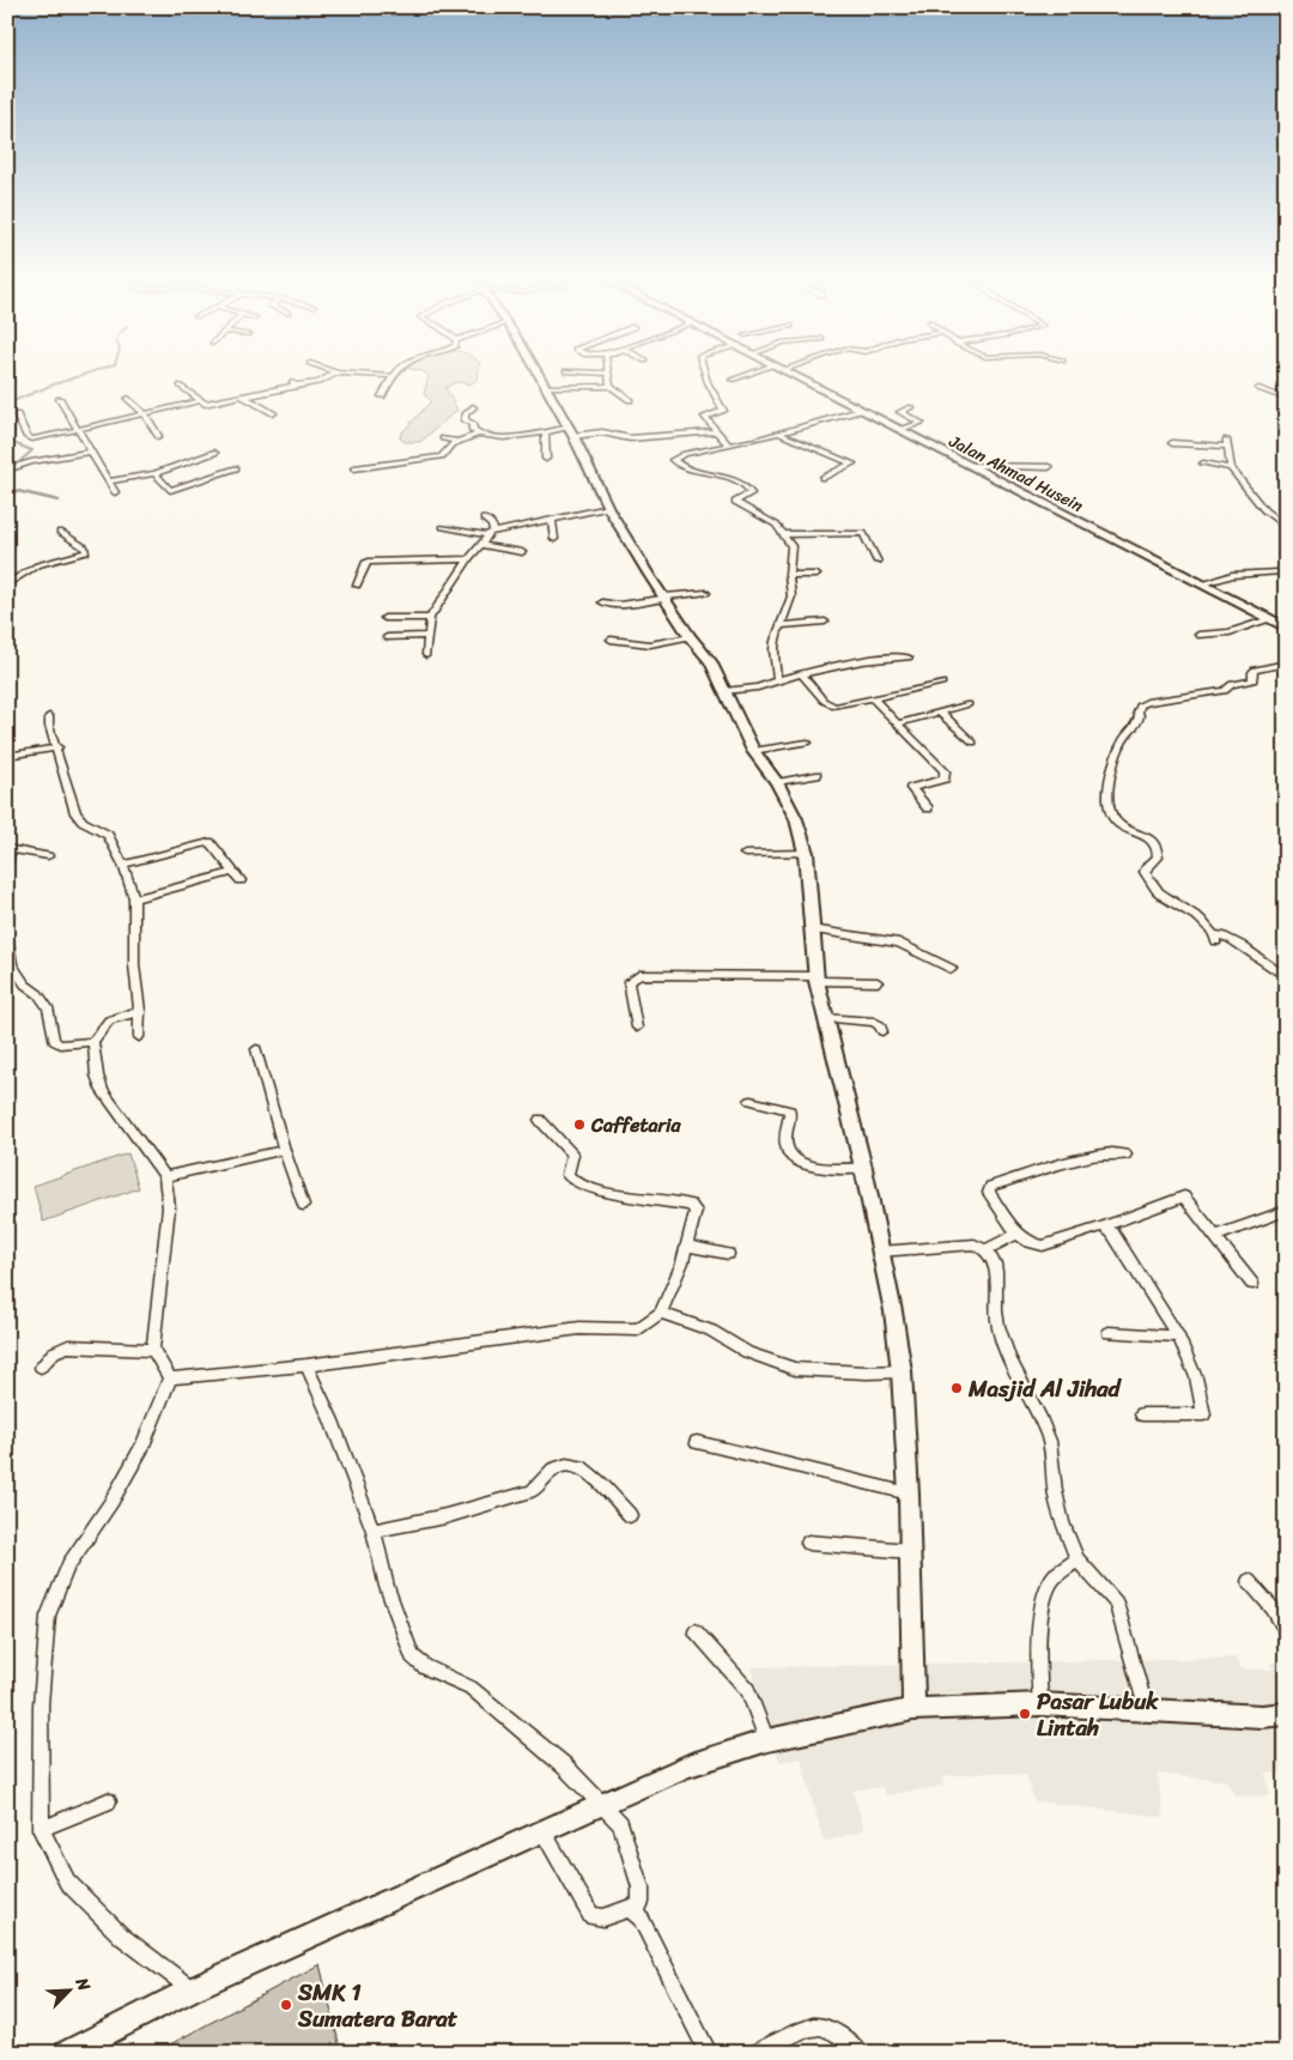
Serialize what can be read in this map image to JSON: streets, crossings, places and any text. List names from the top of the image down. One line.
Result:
{"streets":{"street":["Jalan Ahmad Husein"]},"places":["Caffetaria","Masjid Al Jihad","Pasar Lubuk Lintah","SMK 1 Sumatera Barat"],"north":"top right"}
